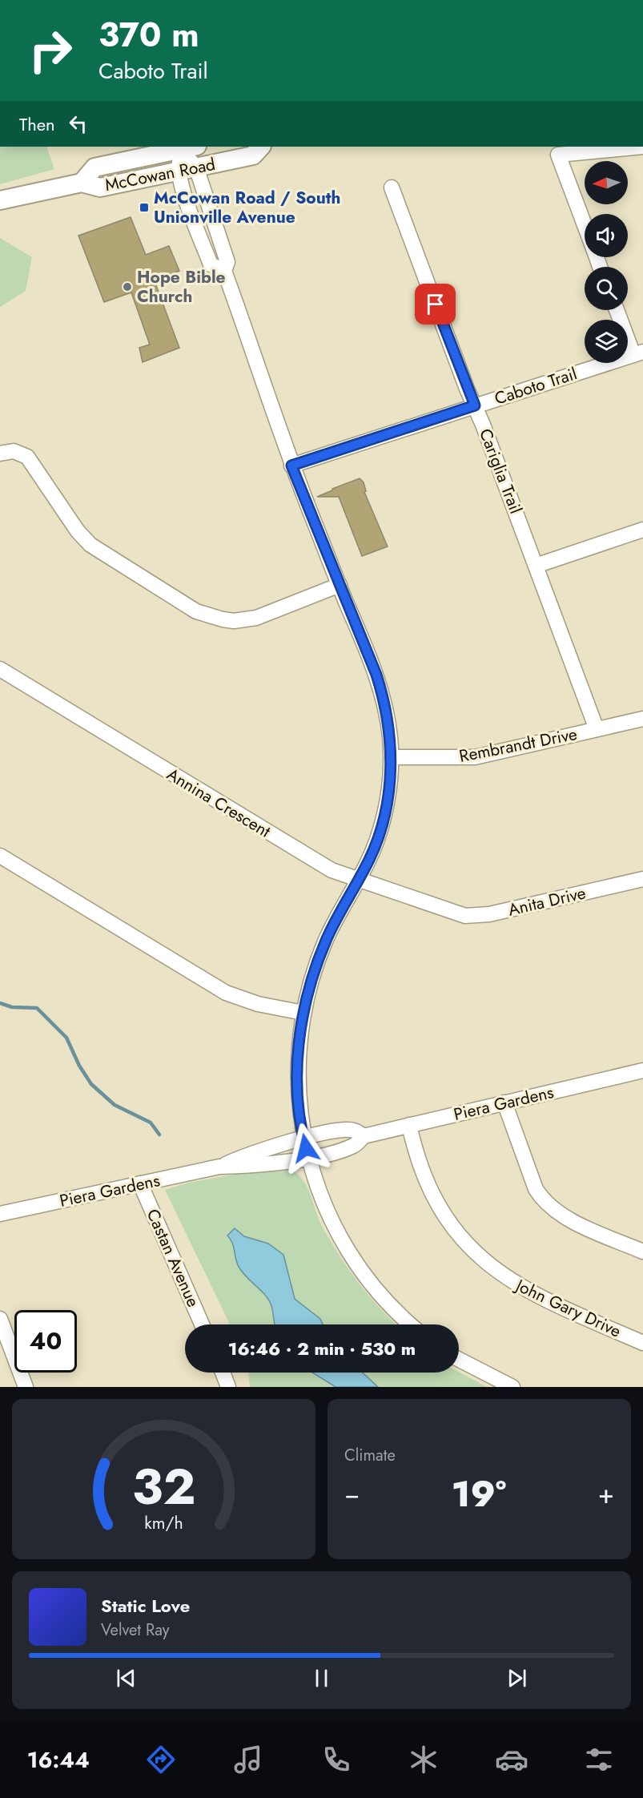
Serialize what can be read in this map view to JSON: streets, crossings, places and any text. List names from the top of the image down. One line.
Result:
{"streets":{"main road":["McCowan Road"],"street":["Caboto Trail","Cariglia Trail","Rembrandt Drive","Annina Crescent","Anita Drive","Piera Gardens","Castan Avenue","John Gary Drive"]},"crossings":[["Caboto Trail","Cariglia Trail"],["Cariglia Trail","Rembrandt Drive"],["Annina Crescent","Anita Drive"],["Piera Gardens","Castan Avenue"],["Piera Gardens","John Gary Drive"]],"places":{"transit":["McCowan Road / South Unionville Avenue"],"other":["Hope Bible Church"]},"north":"left","page":{"turn":["370 m","Caboto Trail"],"then":"Then","limit":"40","trip":"16:46 · 2 min · 530 m","tile":"Climate","heat":["−","19°","+"],"song":["Static Love","Velvet Ray"],"tabs":"16:44","gauge":["32","km/h"]}}
